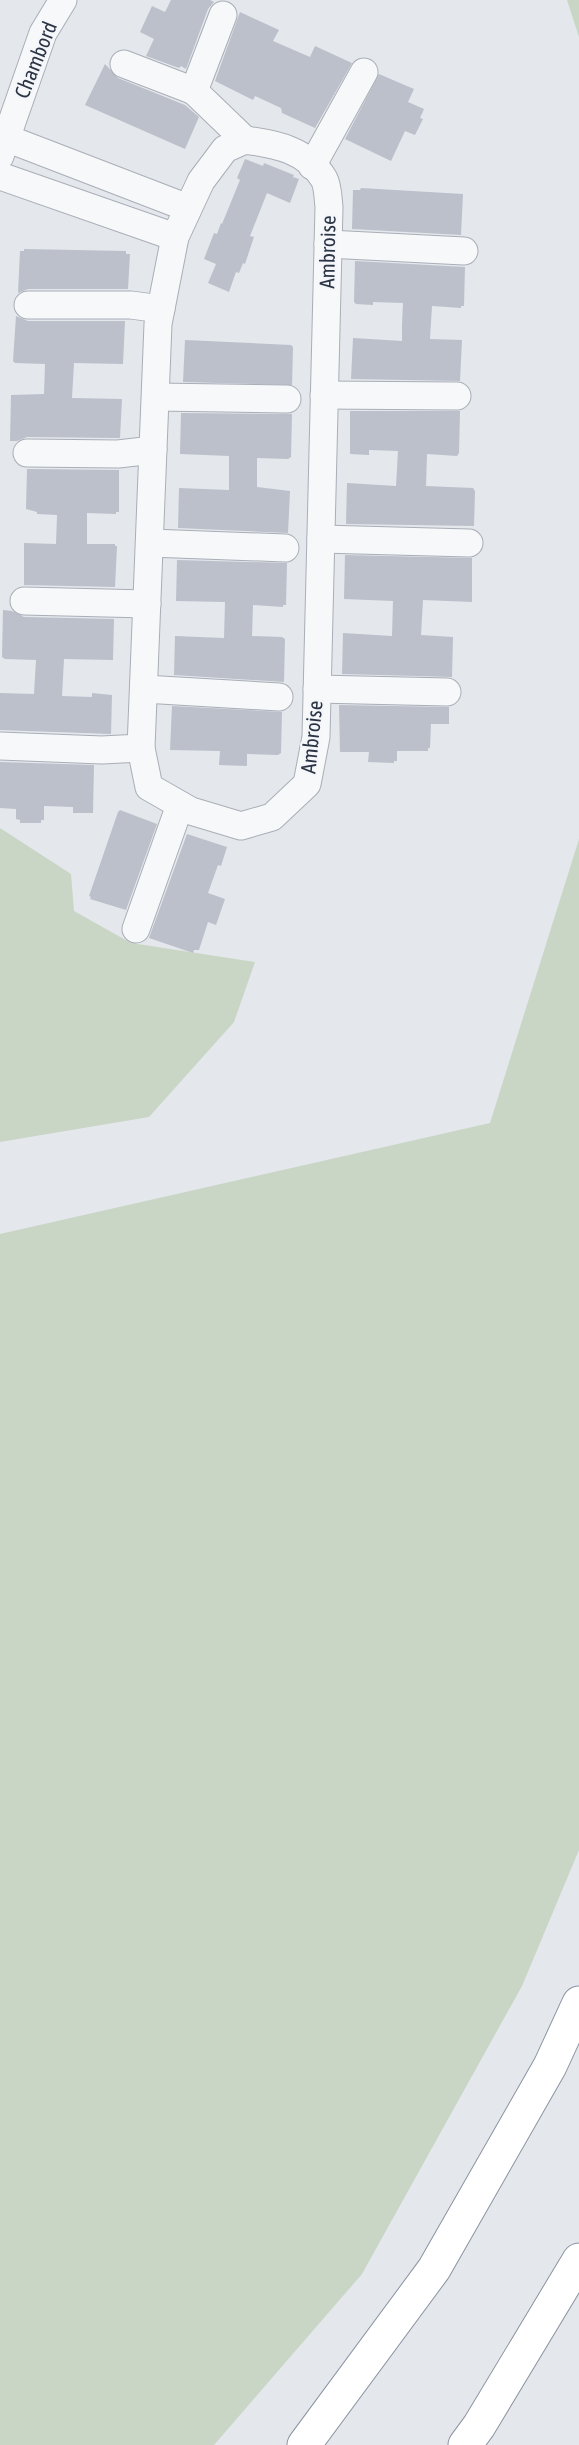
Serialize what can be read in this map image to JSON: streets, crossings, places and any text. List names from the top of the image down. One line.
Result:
{"streets":{"street":["Chambord","Ambroise"]}}
